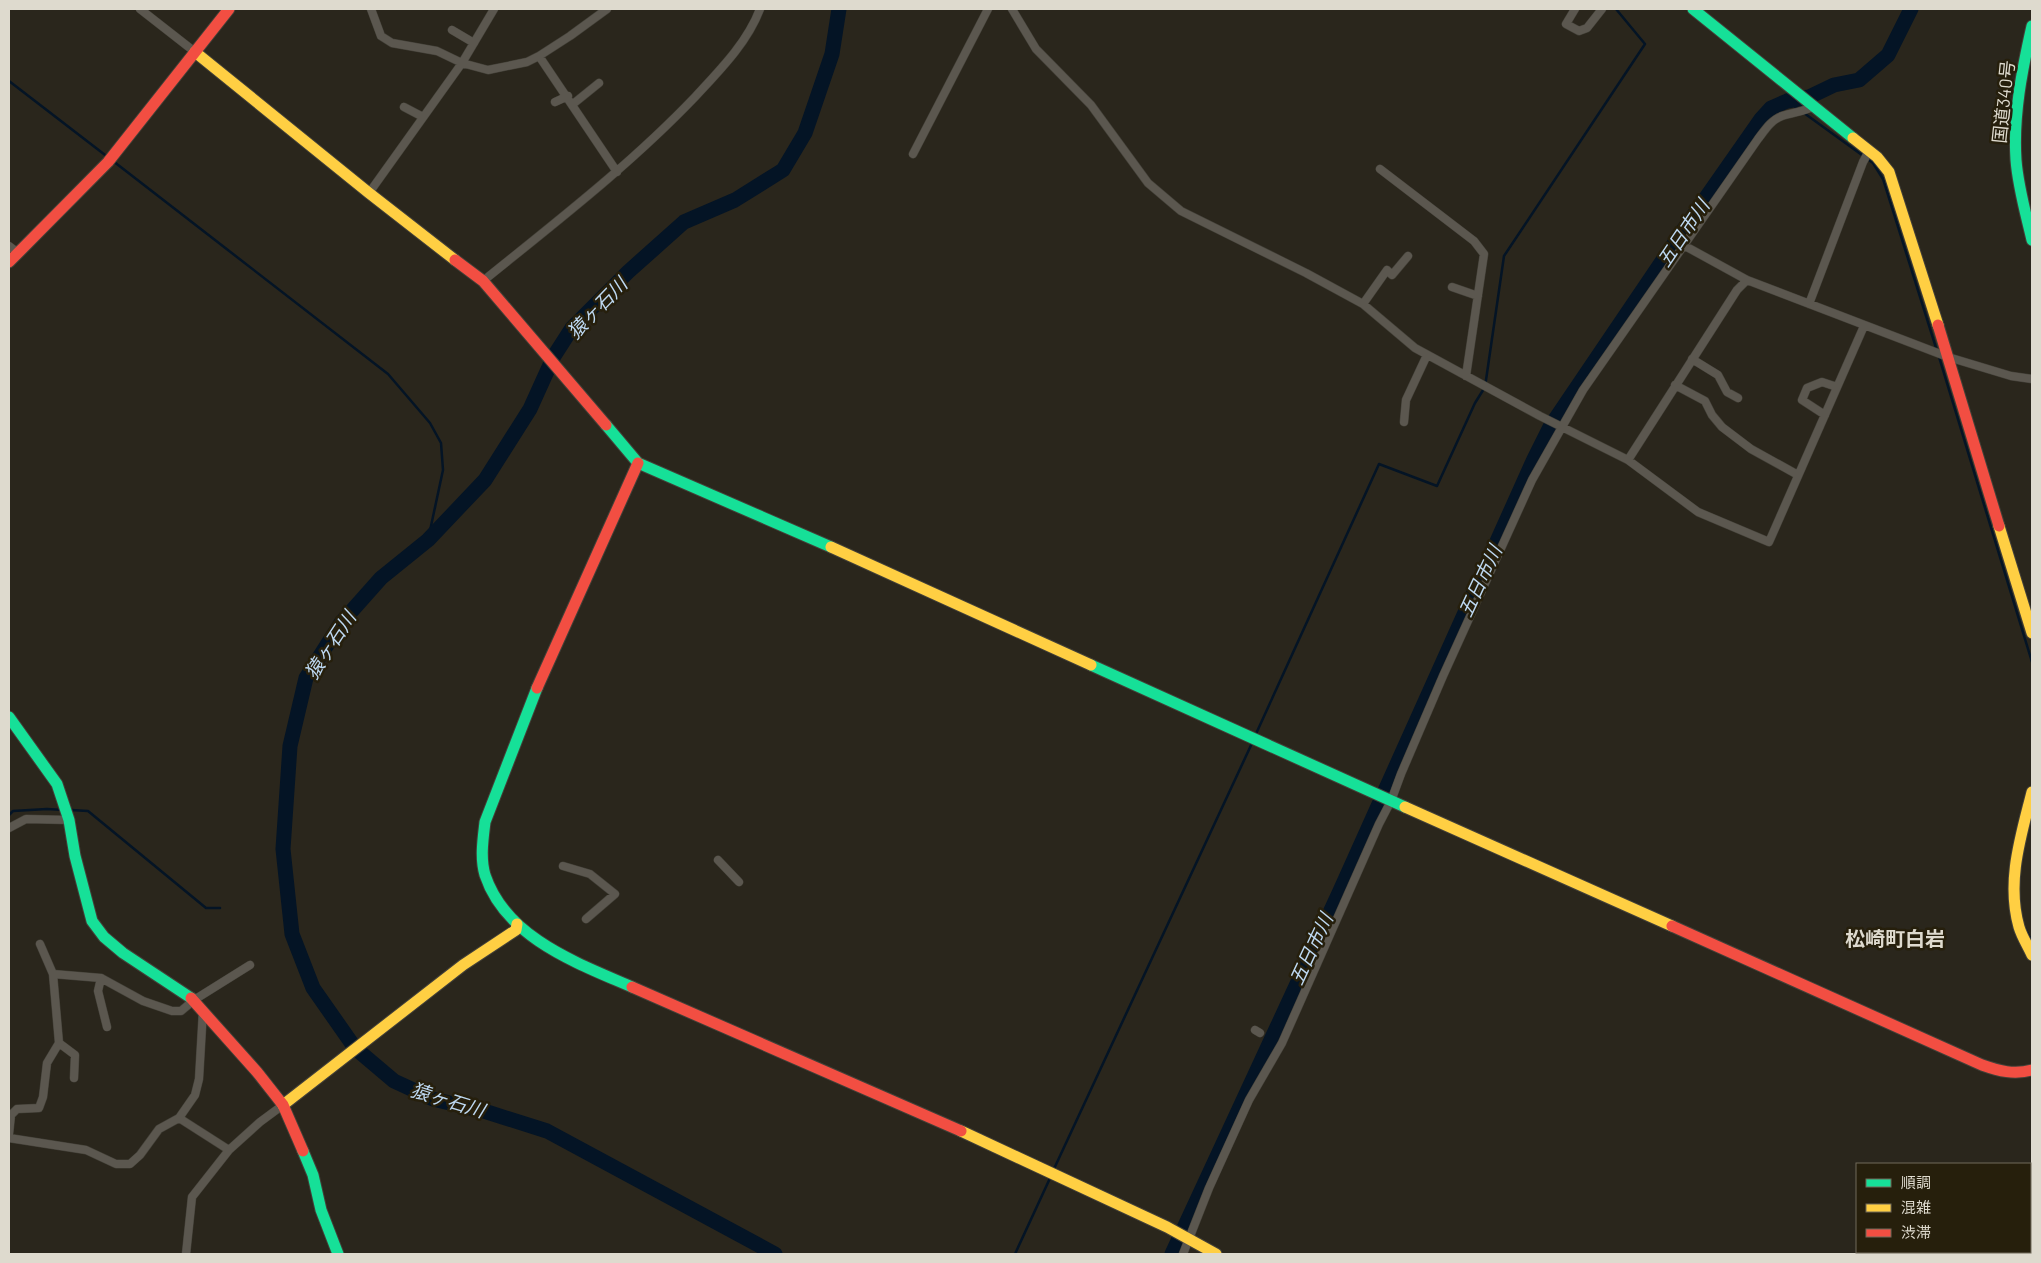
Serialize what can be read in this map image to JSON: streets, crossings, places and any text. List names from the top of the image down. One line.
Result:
{"streets":{"main road":["国道340号"]},"districts":["松崎町白岩"],"water":["五日市川","猿ヶ石川"],"legend":["順調","混雑","渋滞"]}
